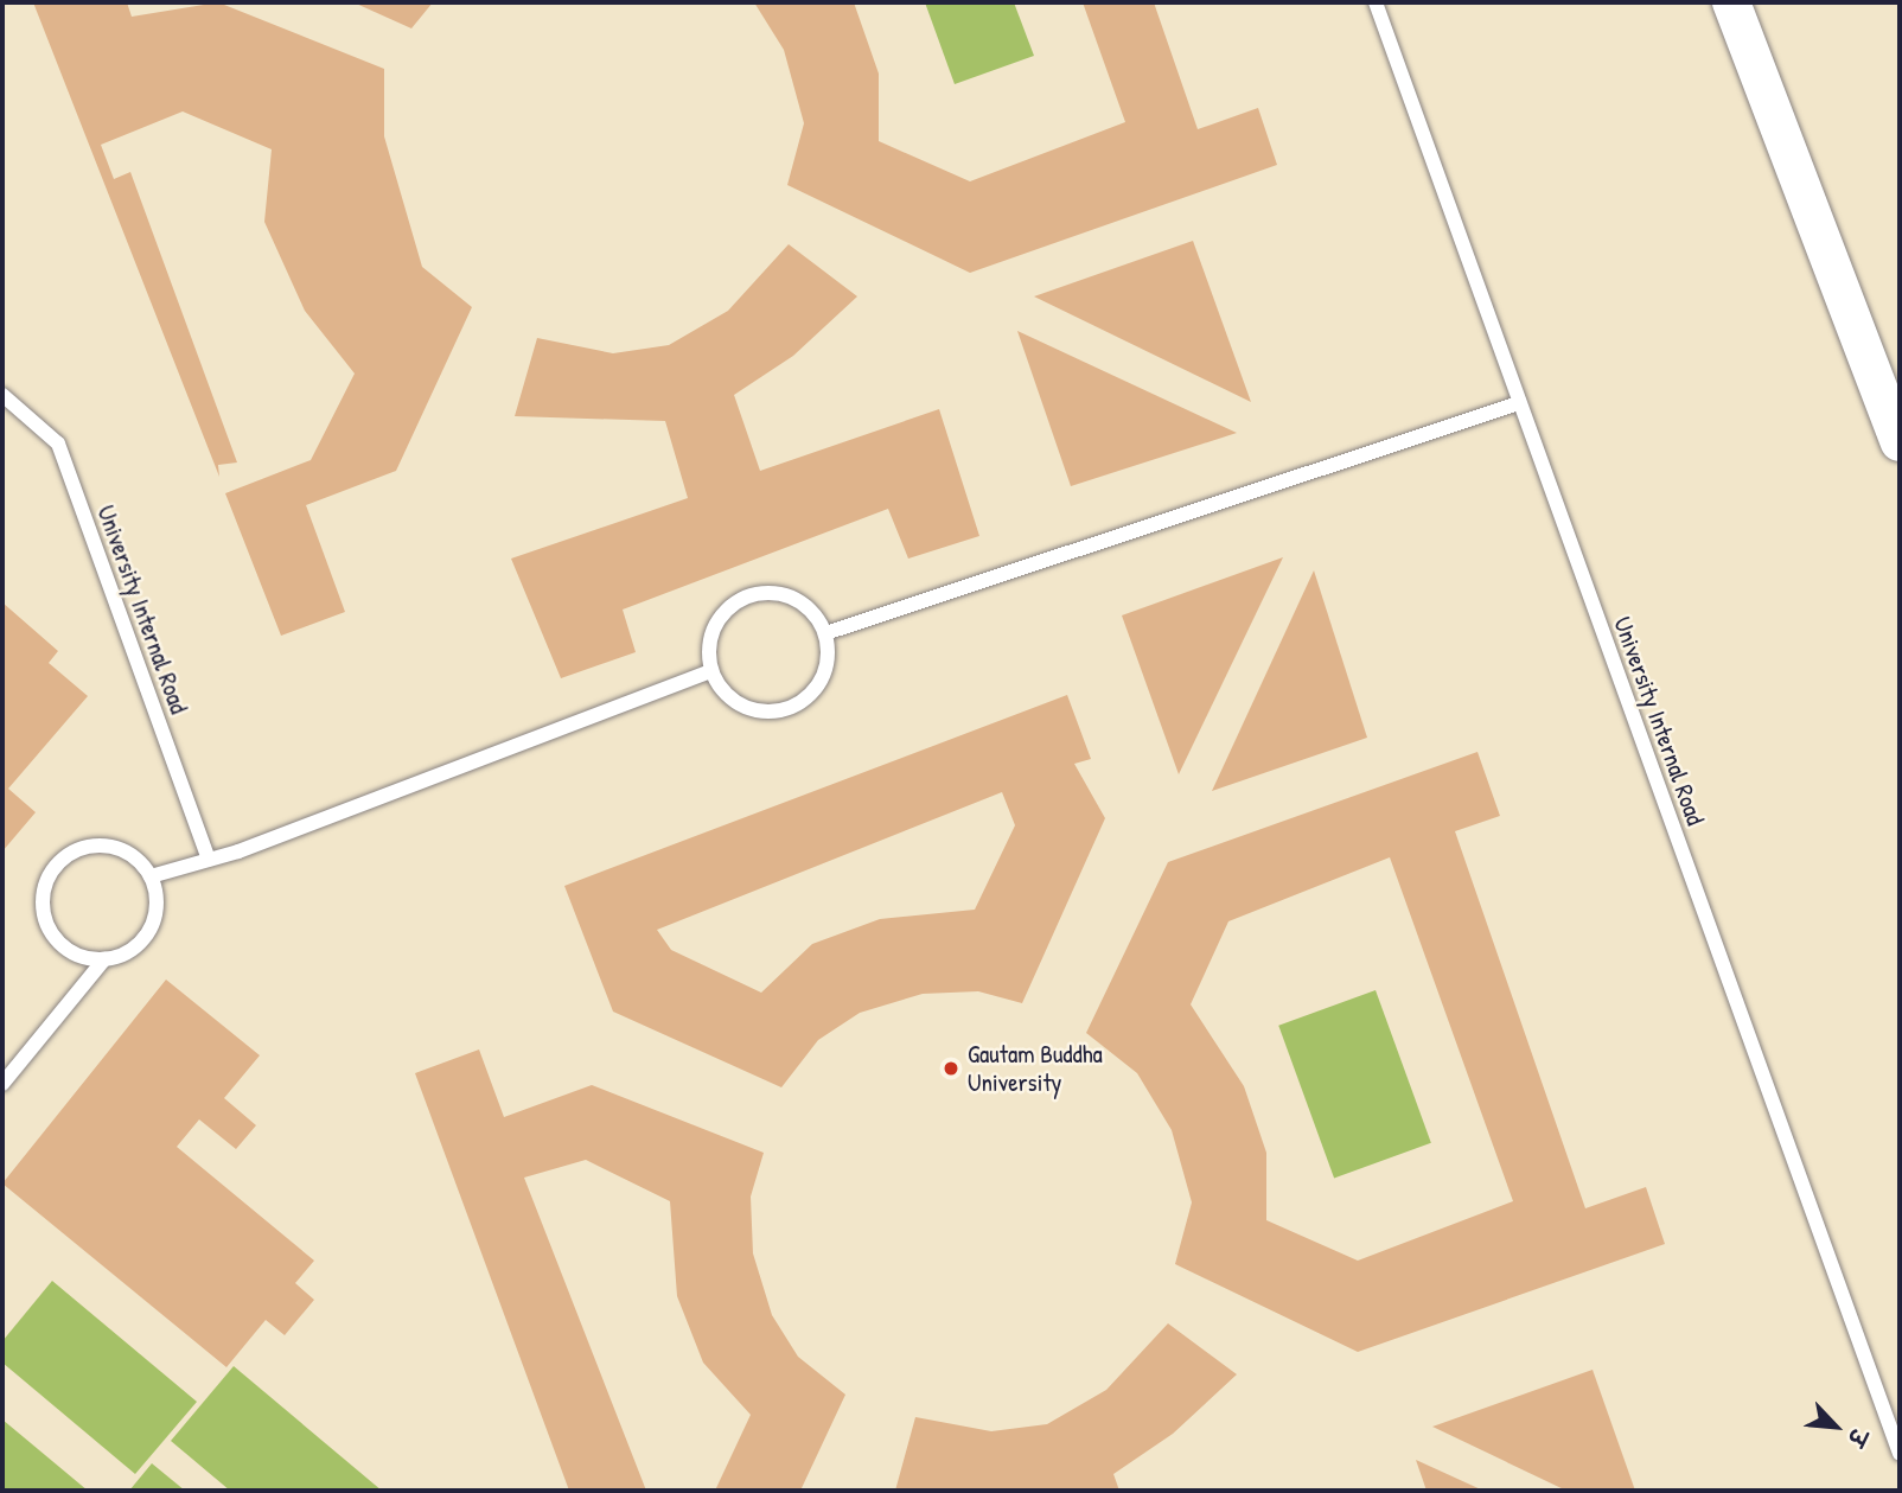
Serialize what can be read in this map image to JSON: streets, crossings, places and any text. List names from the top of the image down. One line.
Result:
{"streets":{"lane":["University Internal Road"]},"places":["Gautam Buddha University"],"north":"bottom right"}
